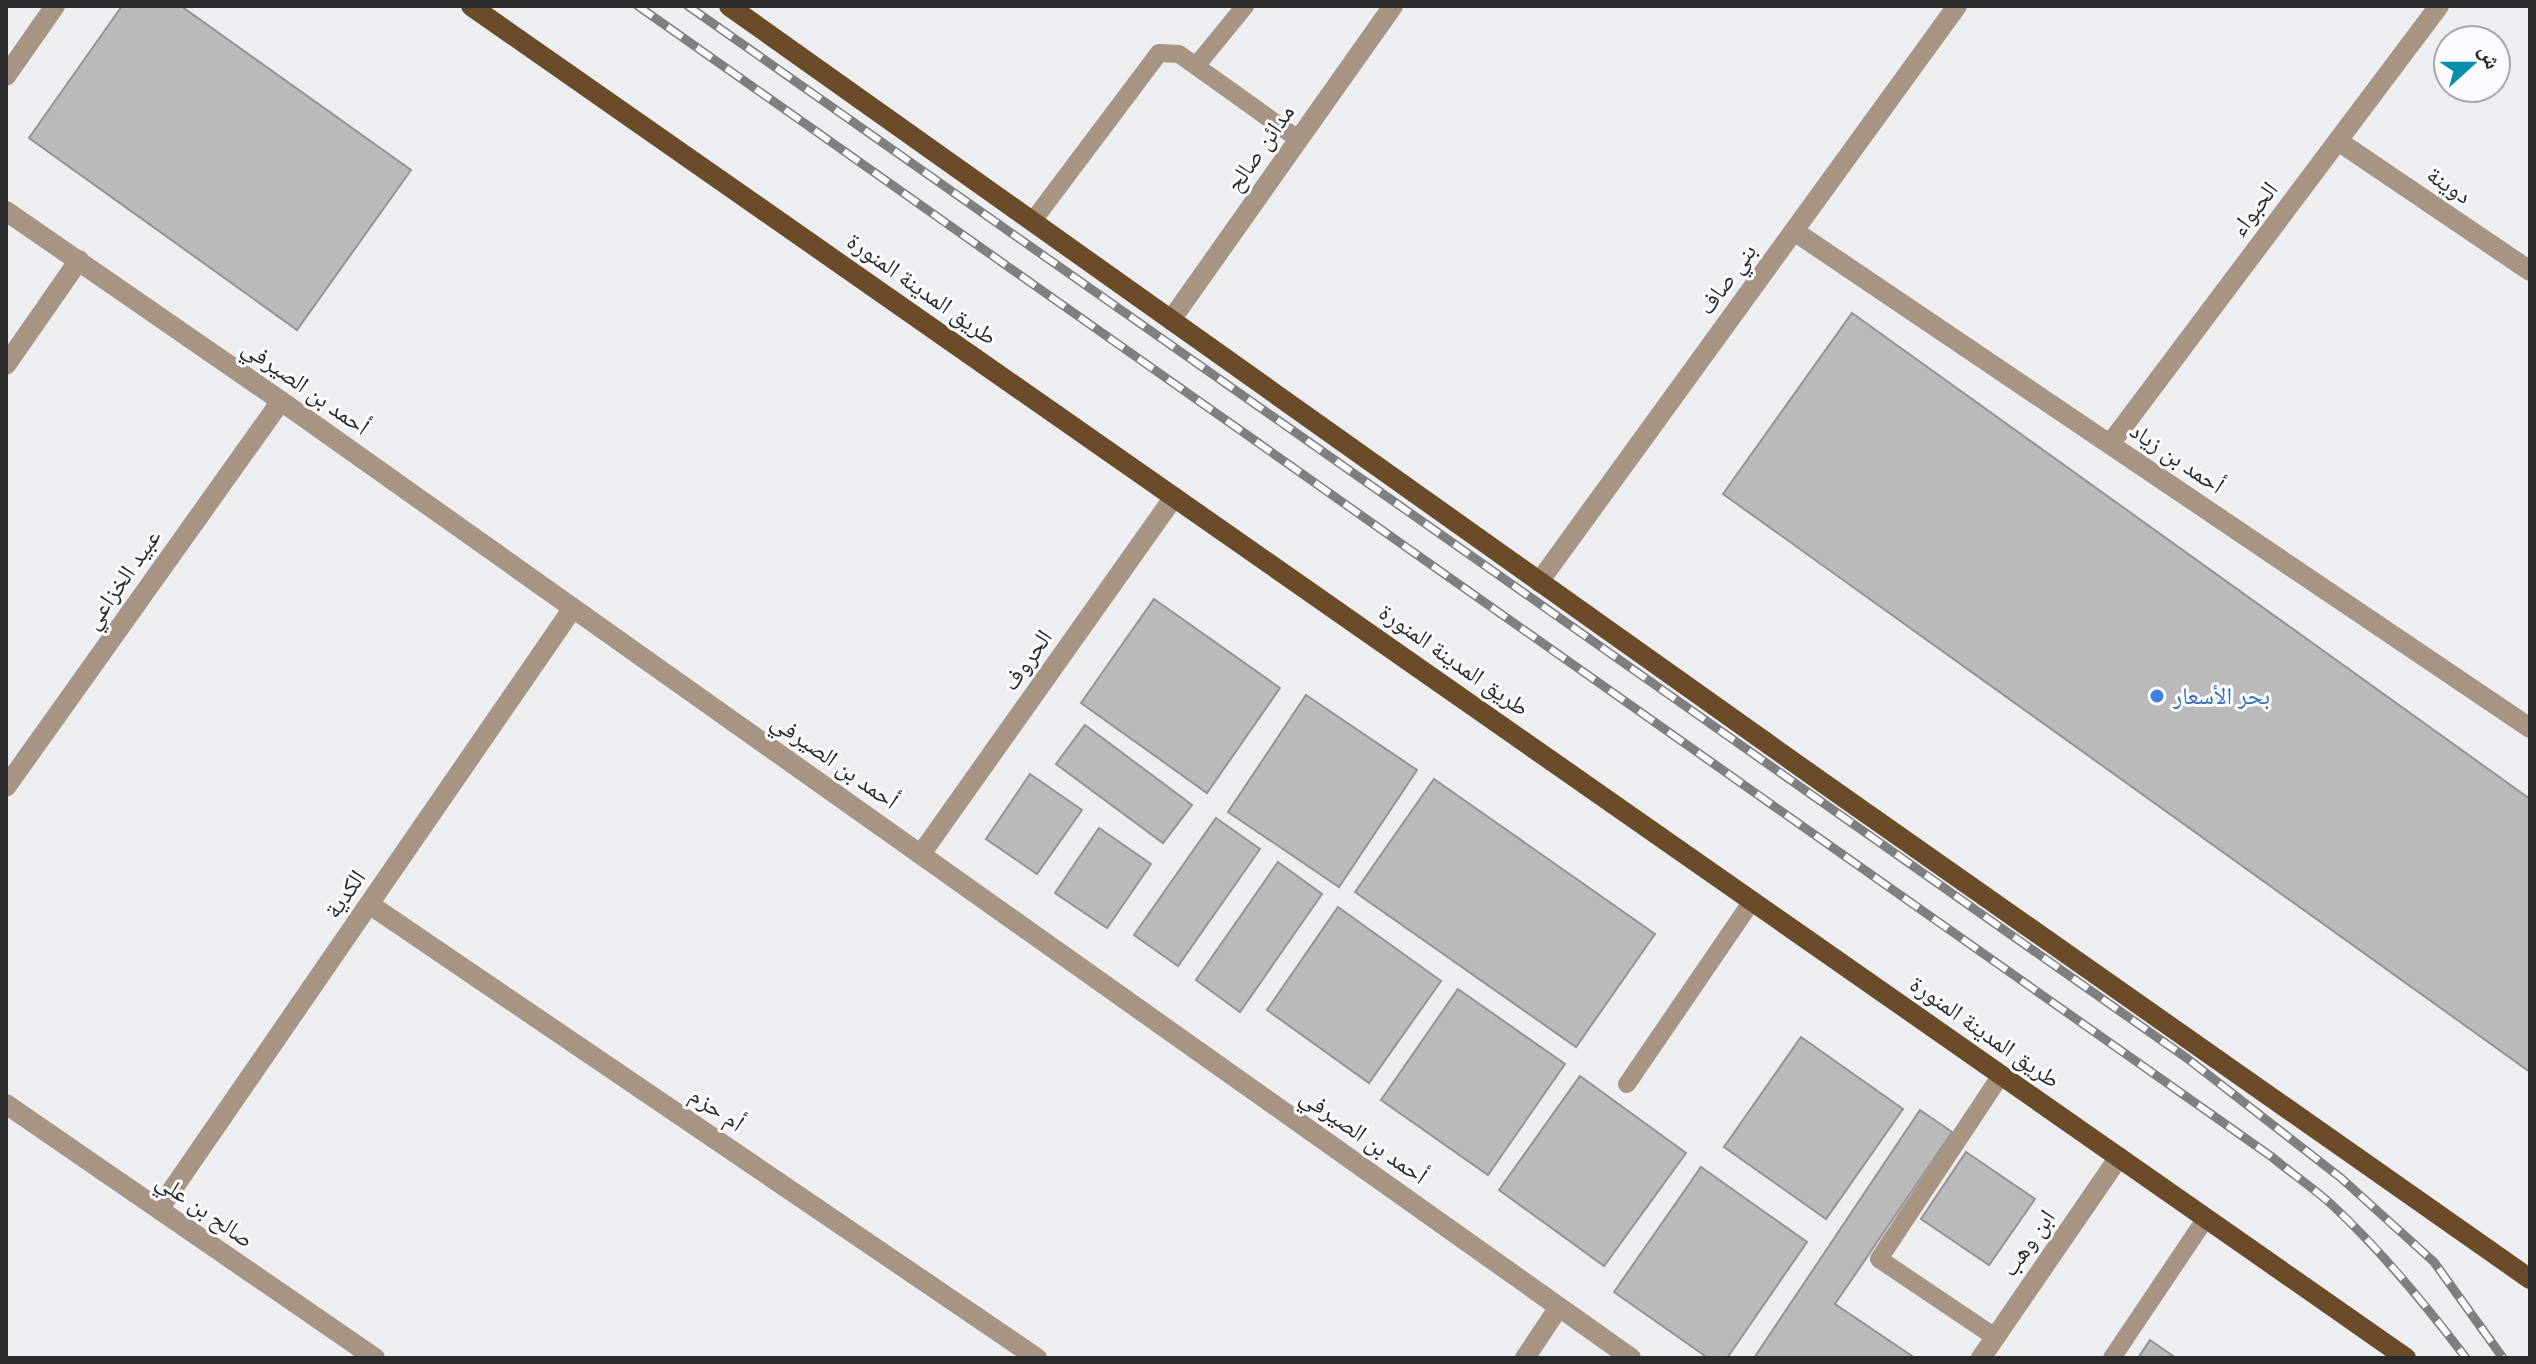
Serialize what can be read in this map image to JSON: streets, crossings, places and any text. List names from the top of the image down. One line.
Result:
{"streets":{"main road":["طريق المدينة المنورة"],"street":["مدائن صالح","دوينة","الحبواء","بني صاف","أحمد بن الصيرفي","أحمد بن زياد","عبيد الخزاعي","الحروف","الكدية","أم حزم","صالح بن علي","ابن وهب"]},"crossings":[["دوينة","الحبواء"],["الحبواء","أحمد بن زياد"],["بني صاف","أحمد بن زياد"],["طريق المدينة المنورة","الحروف"],["طريق المدينة المنورة","ابن وهب"],["أحمد بن الصيرفي","عبيد الخزاعي"],["أحمد بن الصيرفي","الحروف"],["أحمد بن الصيرفي","الكدية"],["الكدية","أم حزم"],["الكدية","صالح بن علي"]],"places":["بحر الأسعار"],"north":"right"}
